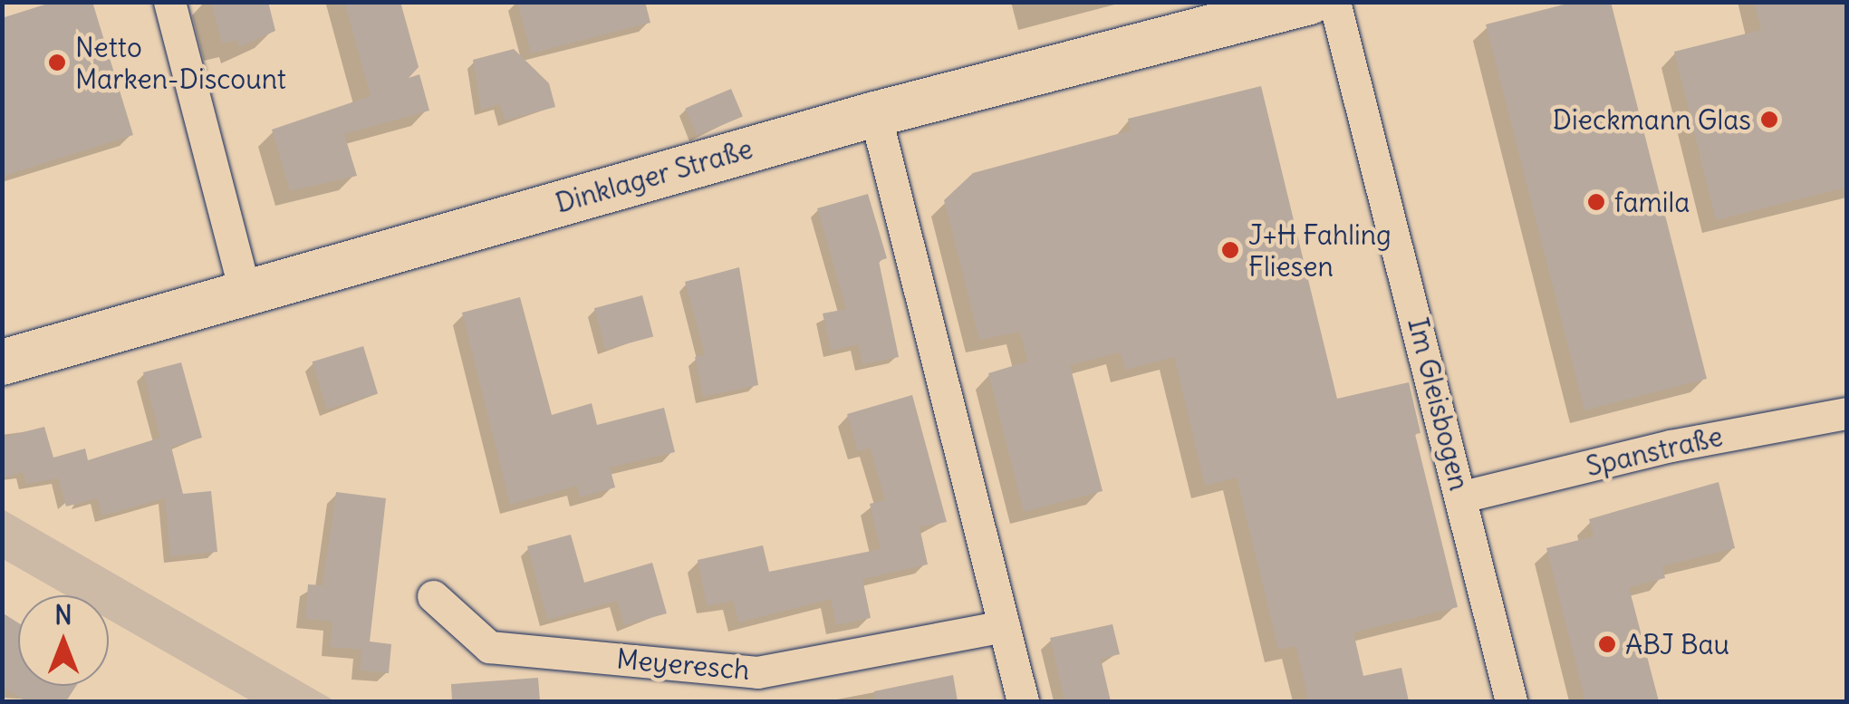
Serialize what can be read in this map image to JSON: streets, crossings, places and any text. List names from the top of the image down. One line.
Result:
{"streets":{"main road":["Dinklager Straße"],"street":["Im Gleisbogen","Spanstraße","Meyeresch"]},"crossings":[["Im Gleisbogen","Spanstraße"]],"places":["Netto Marken-Discount","Dieckmann Glas","famila","J+H Fahling Fliesen","ABJ Bau"],"north":"top"}
